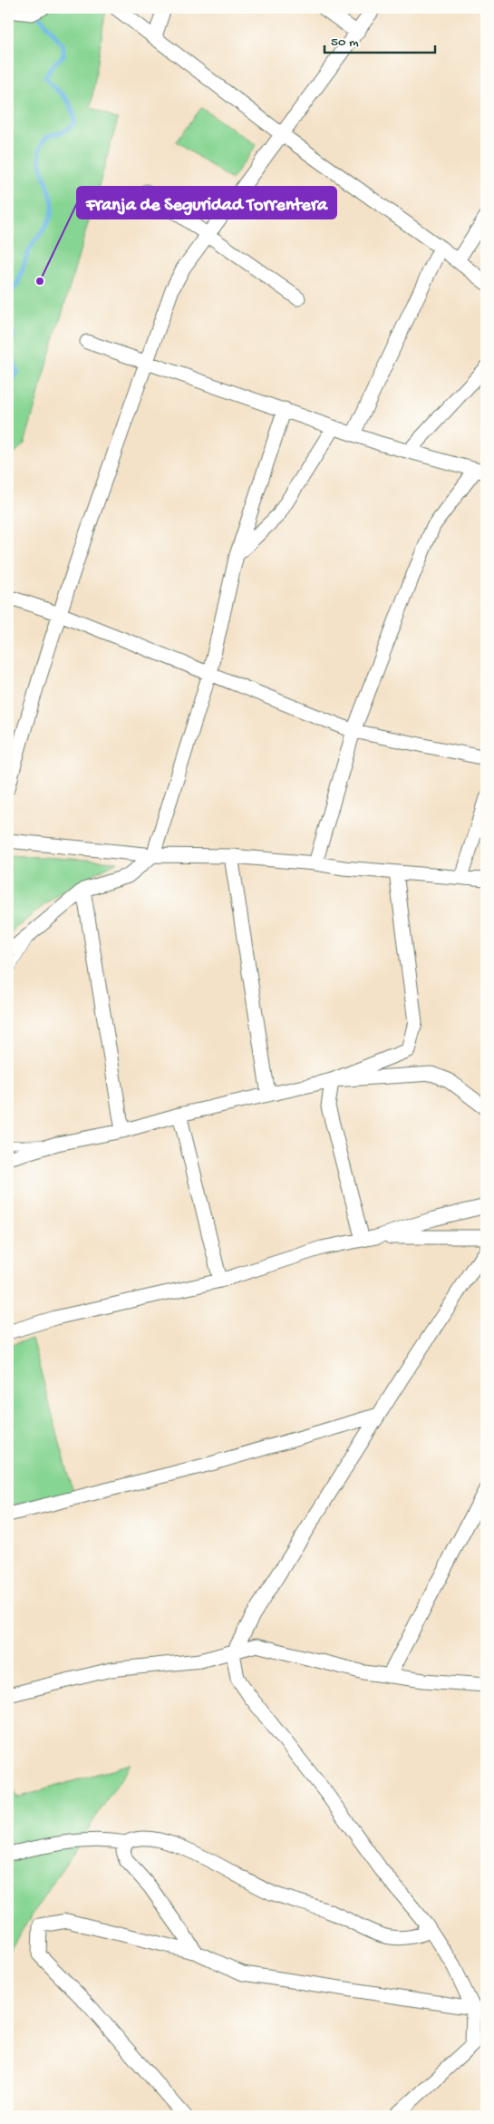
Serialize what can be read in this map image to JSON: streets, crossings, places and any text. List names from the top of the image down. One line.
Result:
{"places":["Franja de Seguridad Torrentera"],"scale_bar":"50 m"}
